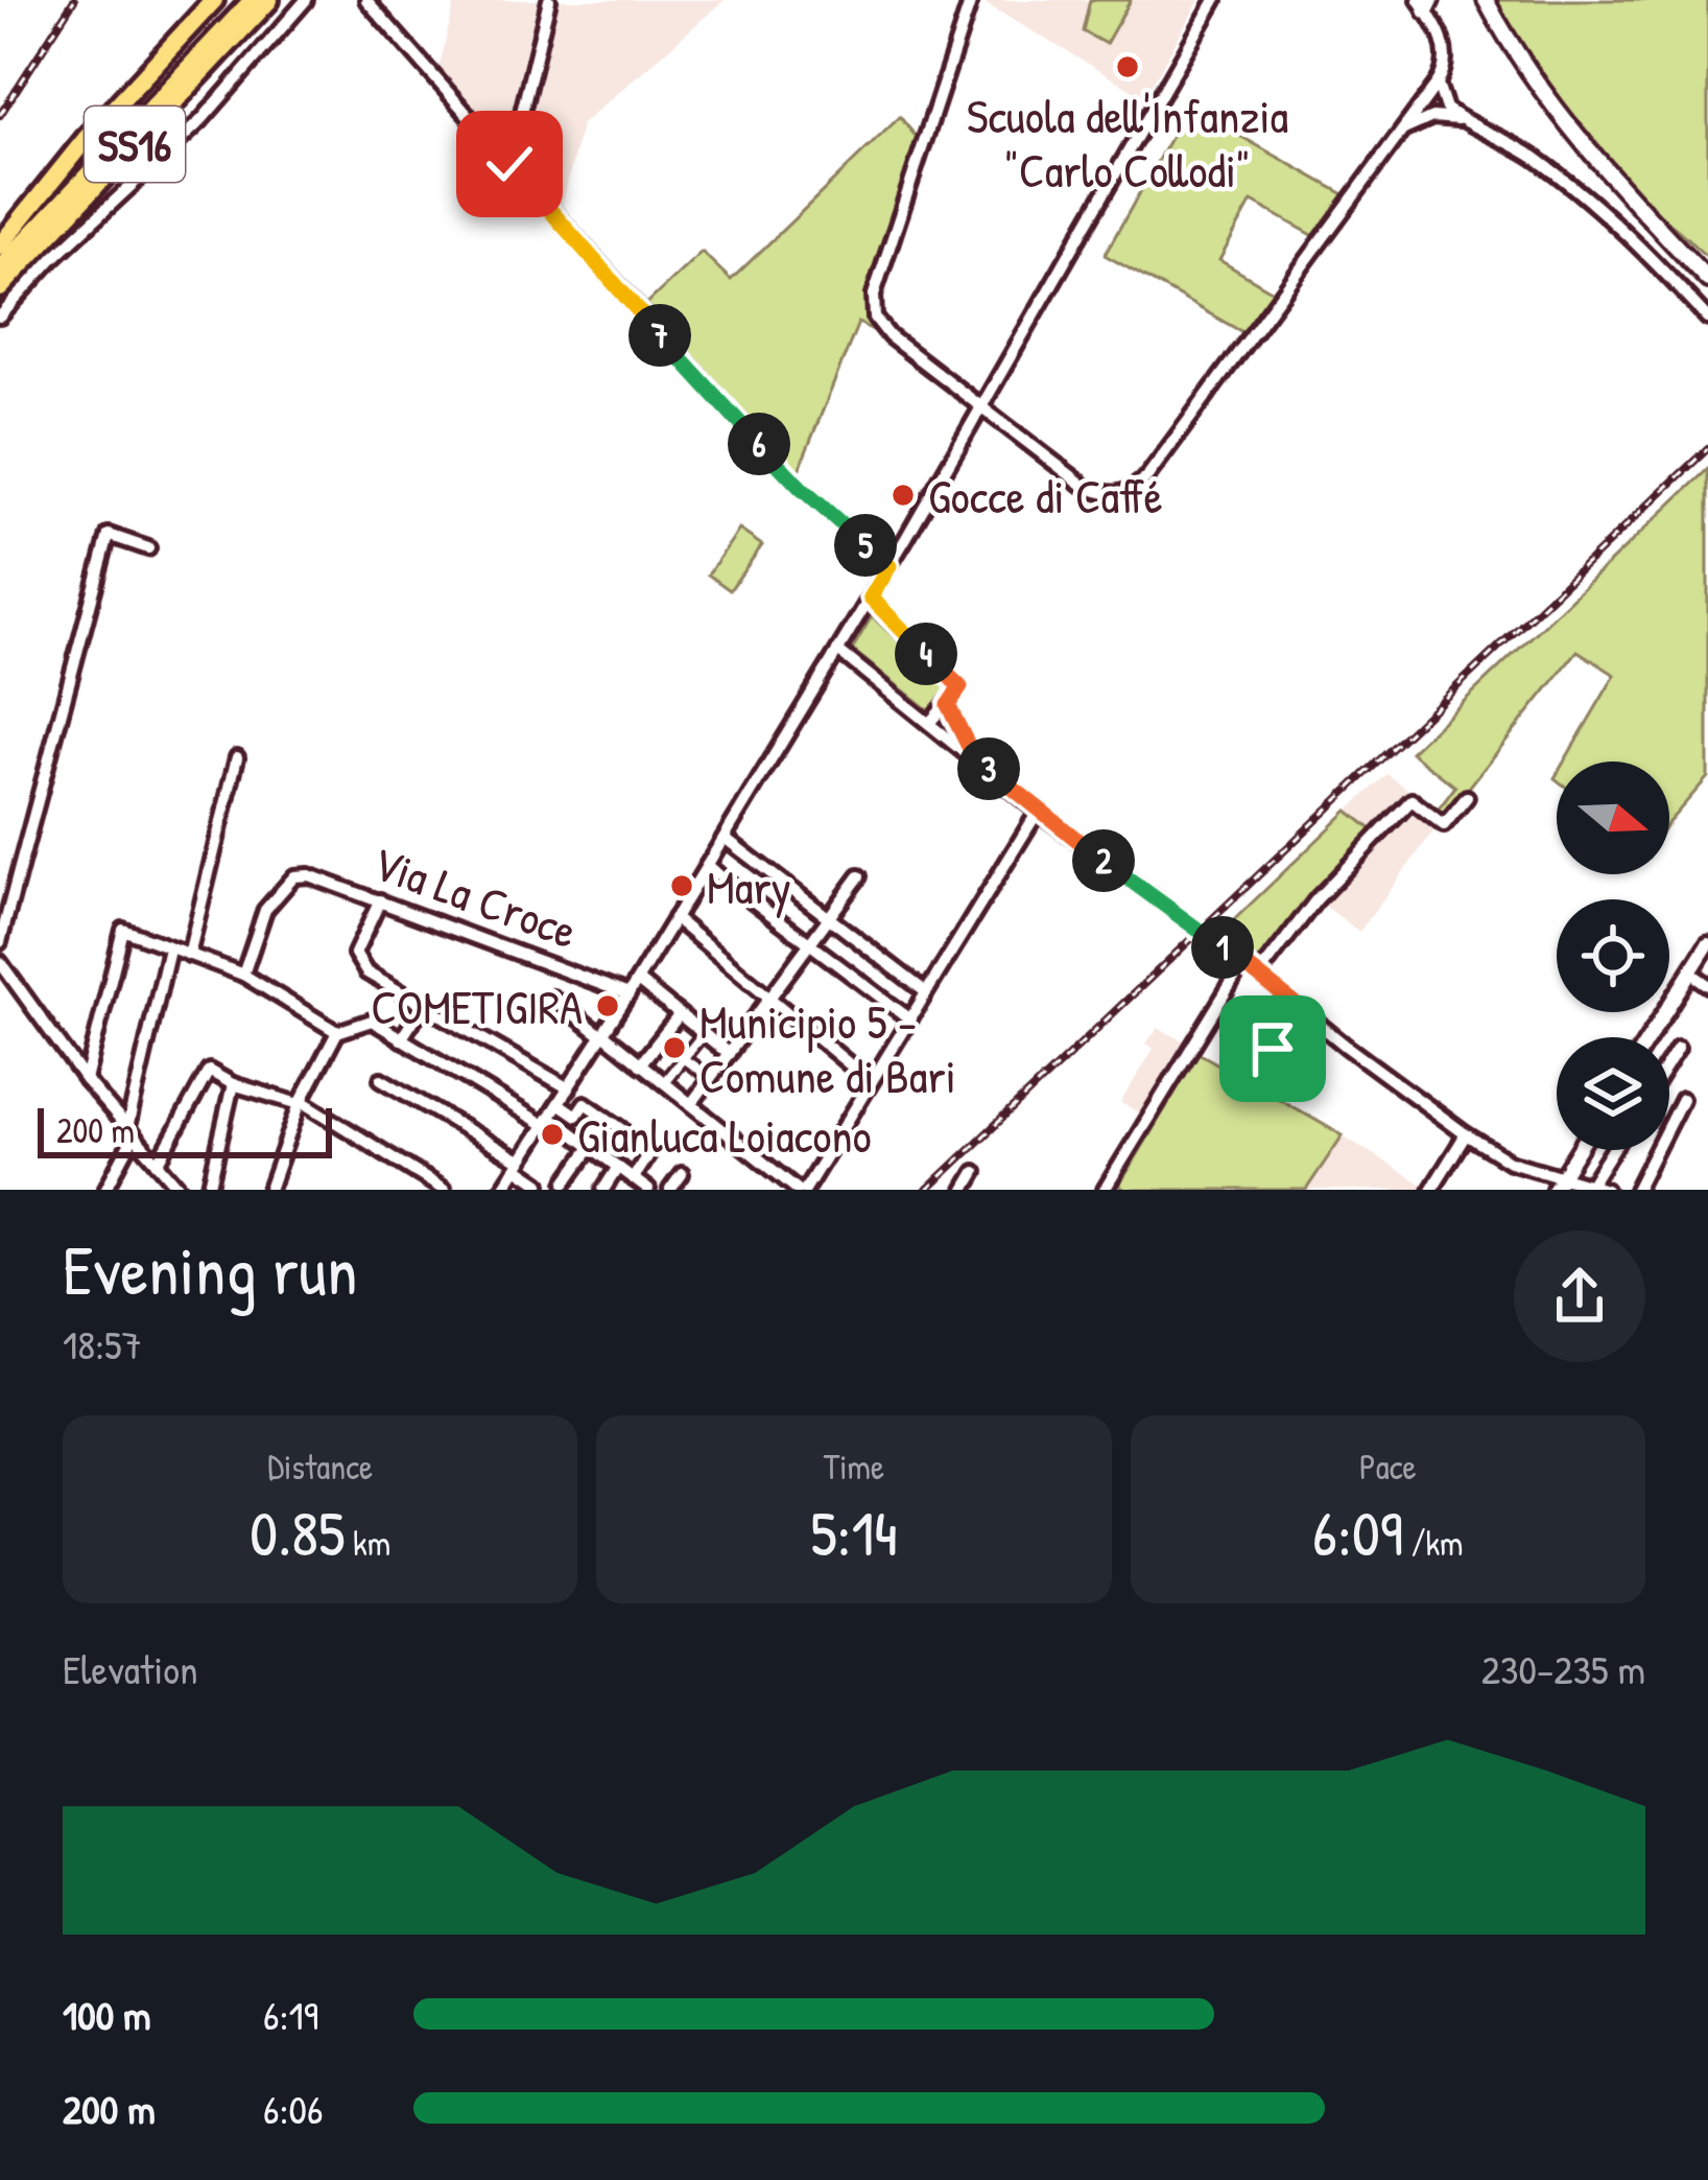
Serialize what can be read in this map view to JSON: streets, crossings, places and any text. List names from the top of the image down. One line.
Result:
{"streets":{"highway":["SS16"],"street":["Via La Croce"]},"places":["Scuola dell'Infanzia \"Carlo Collodi\"","Gocce di Caffé","Mary","COMETIGIRA","Municipio 5 - Comune di Bari","Gianluca Loiacono"],"scale_bar":"200 m","north":"right","page":{"pins":["7","6","5","4","3","2","1"],"scale":"200 m","heading":["Evening run","18:57"],"stats":[["Distance","0.85 km"],["Time","5:14"],["Pace","6:09 /km"]],"chart":["Elevation","230–235 m"],"list":[{"name":"100 m","note":"6:19"},{"name":"200 m","note":"6:06"}]}}
